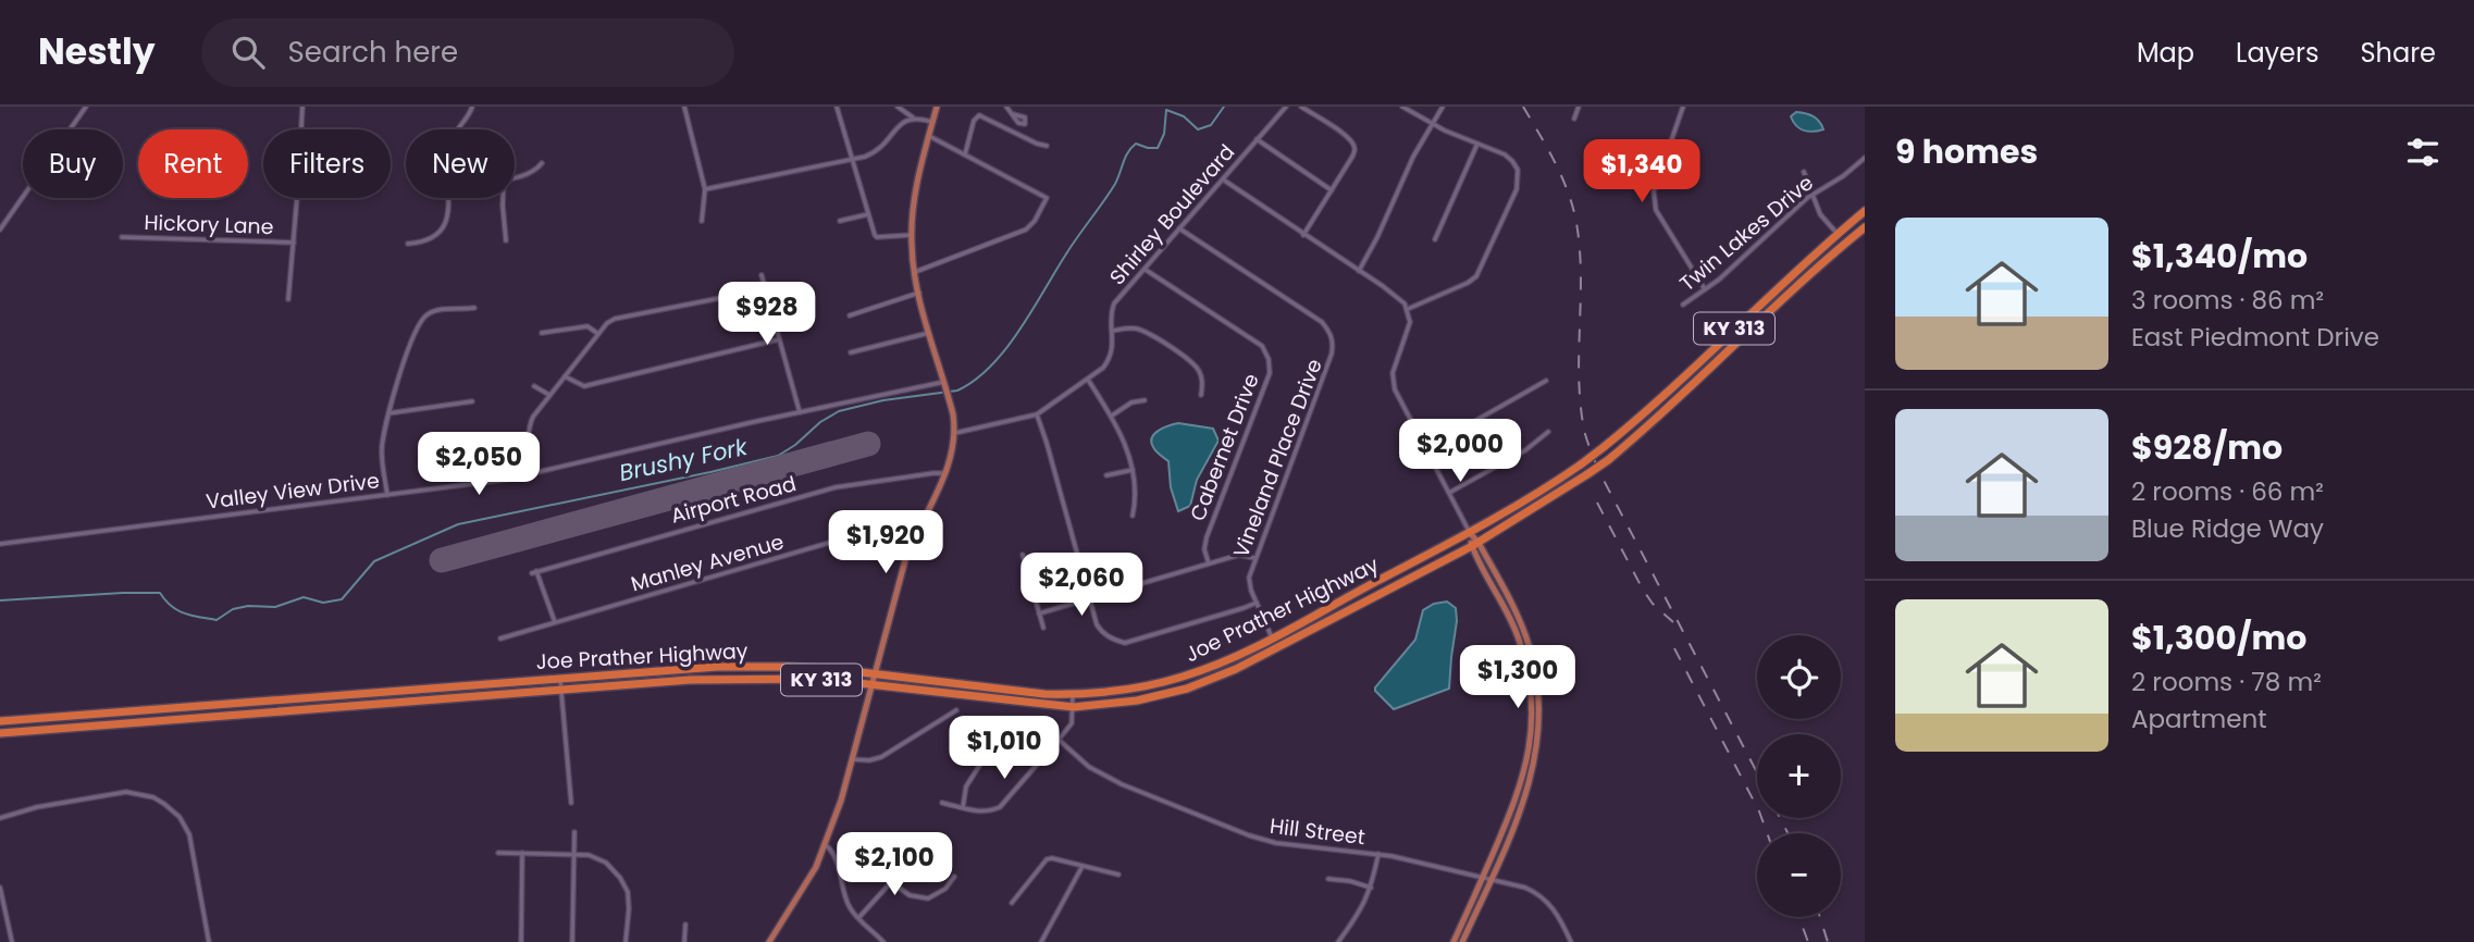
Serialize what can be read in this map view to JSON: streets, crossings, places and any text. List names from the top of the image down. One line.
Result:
{"streets":{"highway":["KY 313","Joe Prather Highway"],"street":["Shirley Boulevard","Hickory Lane","Twin Lakes Drive","Cabernet Drive","Vineland Place Drive","Valley View Drive","Airport Road","Manley Avenue","Hill Street"]},"crossings":[["Shirley Boulevard","Cabernet Drive"],["Shirley Boulevard","Vineland Place Drive"],["Vineland Place Drive","Joe Prather Highway"],["Airport Road","Manley Avenue"]],"water":["Brushy Fork"],"page":{"header":"Nestly","search":"Search here","nav":["Map","Layers","Share"],"heading":"9 homes","chip":["Buy","Rent","Filters","New"],"price":["$1,340","$928","$2,000","$2,050","$1,920","$2,060","$1,300","$1,010","$2,100"],"list":[{"name":"$1,340/mo","note":"3 rooms · 86 m² · East Piedmont Drive"},{"name":"$928/mo","note":"2 rooms · 66 m² · Blue Ridge Way"},{"name":"$1,300/mo","note":"2 rooms · 78 m² · Apartment"}],"map_buttons":["+","−"]}}
